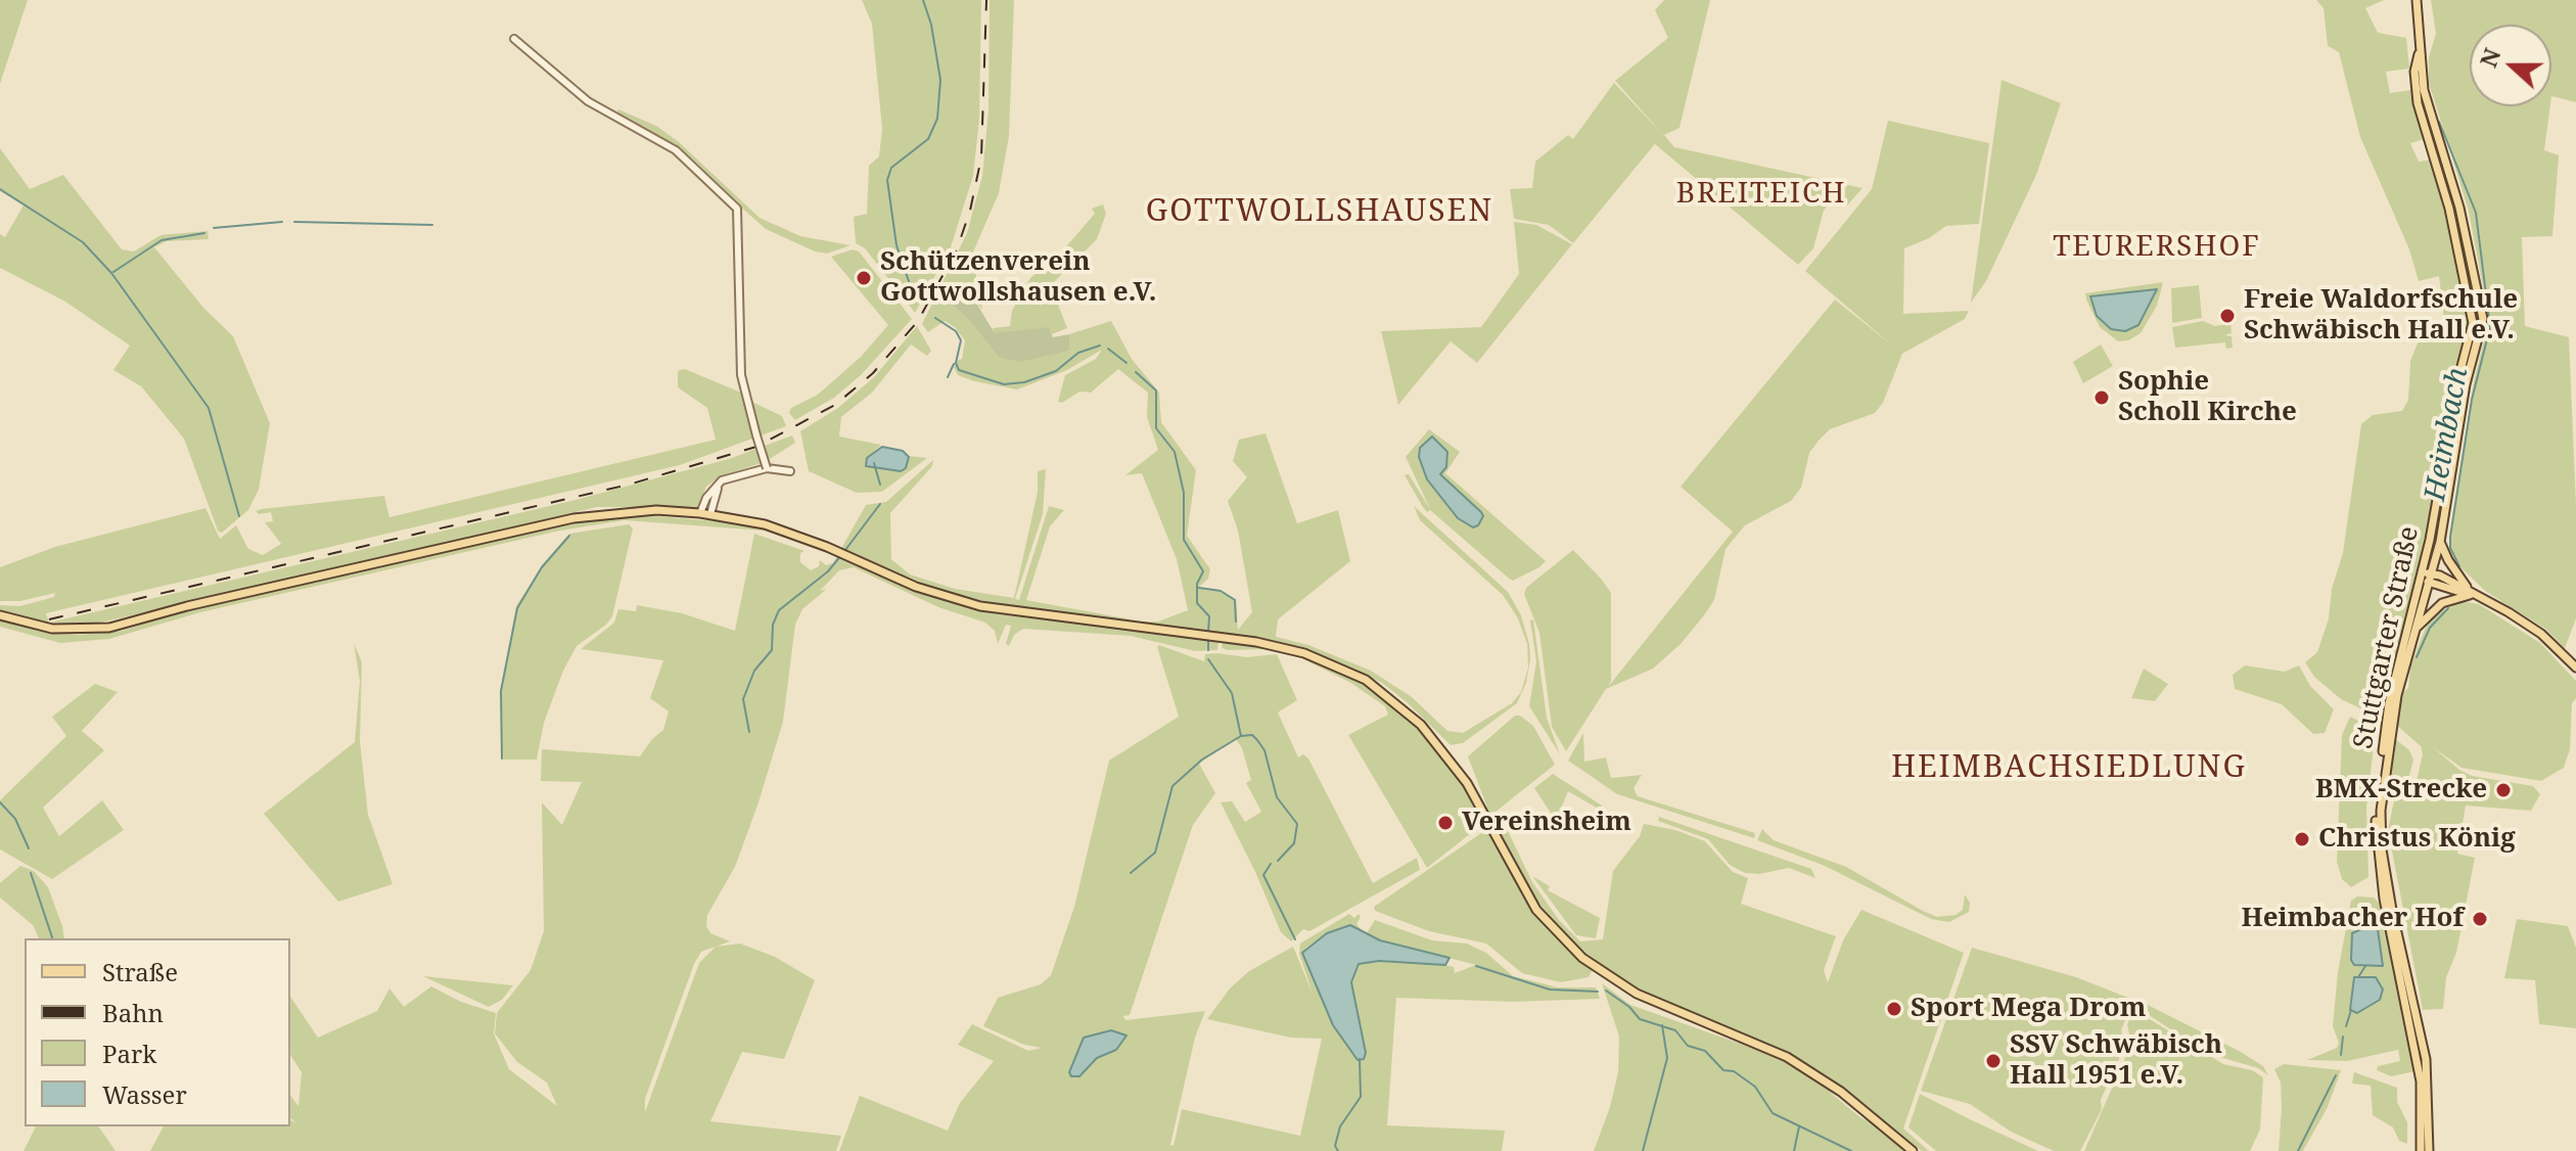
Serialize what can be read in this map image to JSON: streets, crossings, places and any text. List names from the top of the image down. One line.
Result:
{"streets":{"main road":["Stuttgarter Straße"]},"districts":["BREITEICH","GOTTWOLLSHAUSEN","TEURERSHOF","HEIMBACHSIEDLUNG"],"water":["Heimbach"],"places":["Schützenverein Gottwollshausen e.V.","Freie Waldorfschule Schwäbisch Hall e.V.","Sophie Scholl Kirche","BMX-Strecke","Vereinsheim","Christus König","Heimbacher Hof","Sport Mega Drom","SSV Schwäbisch Hall 1951 e.V."],"legend":["Straße","Bahn","Park","Wasser"],"north":"left"}
